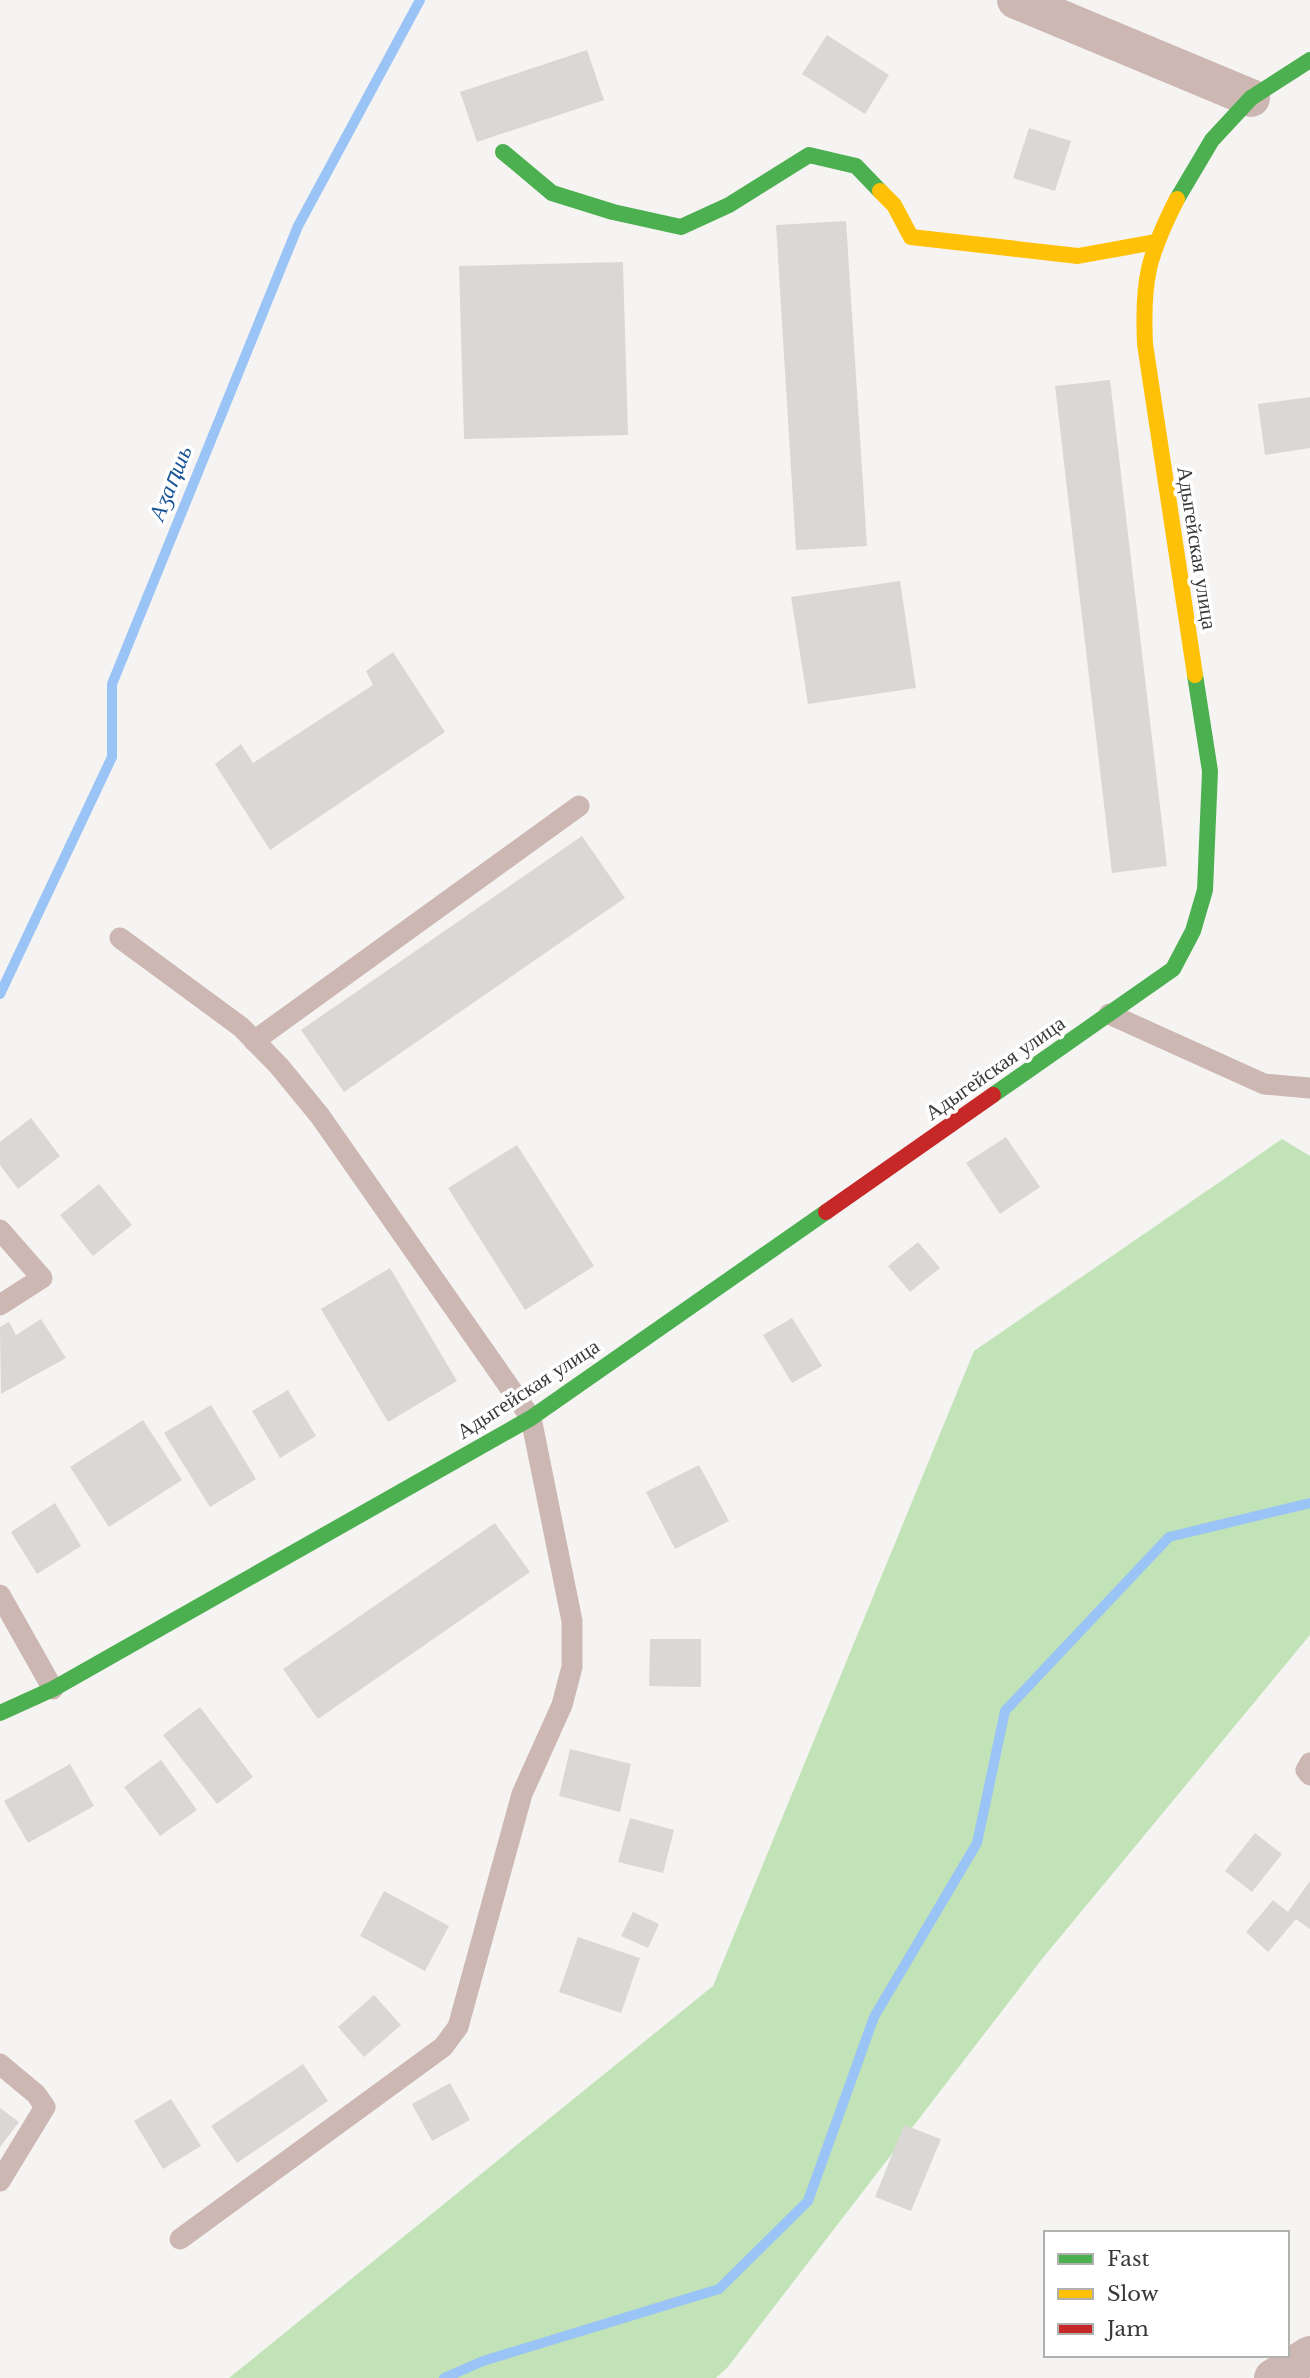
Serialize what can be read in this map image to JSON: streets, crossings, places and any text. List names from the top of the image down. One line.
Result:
{"streets":{"street":["Адыгейская улица"]},"water":["Аӡаԥшь"],"legend":["Fast","Slow","Jam"]}
